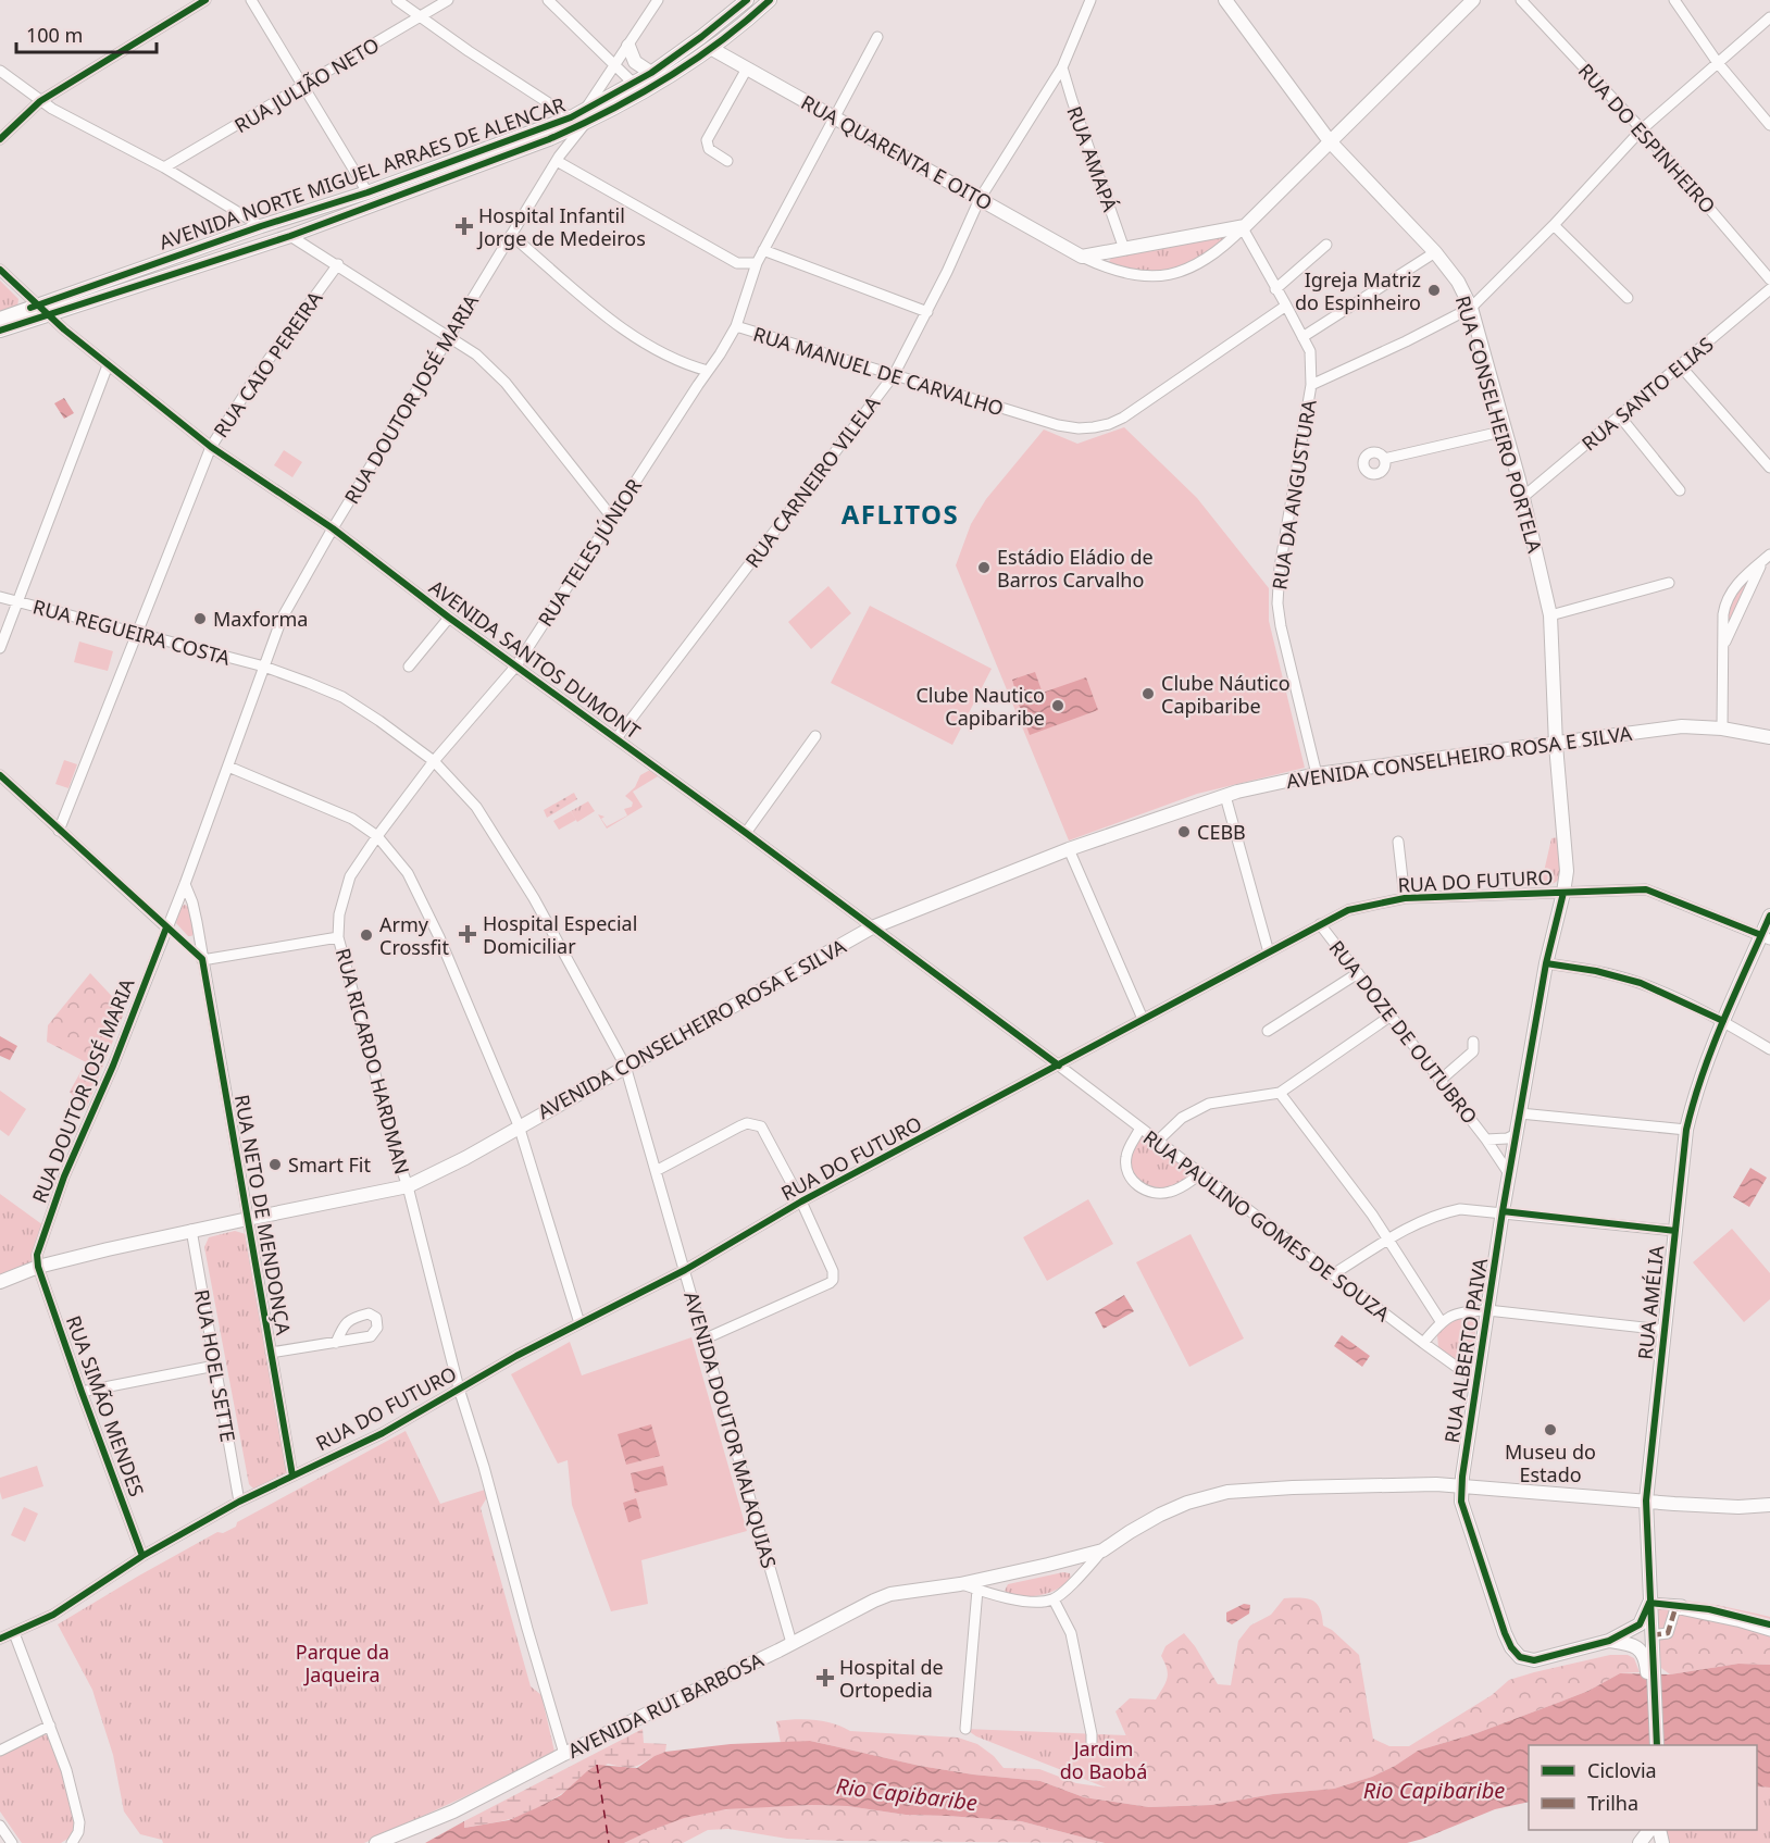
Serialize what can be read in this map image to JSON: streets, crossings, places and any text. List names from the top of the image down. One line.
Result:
{"streets":{"main road":["RUA QUARENTA E OITO","AVENIDA NORTE MIGUEL ARRAES DE ALENCAR","RUA CONSELHEIRO PORTELA","AVENIDA CONSELHEIRO ROSA E SILVA","RUA AMÉLIA","RUA ALBERTO PAIVA","AVENIDA RUI BARBOSA"],"street":["RUA JULIÃO NETO","RUA DO ESPINHEIRO","RUA AMAPÁ","RUA CAIO PEREIRA","RUA MANUEL DE CARVALHO","RUA SANTO ELIAS","RUA DOUTOR JOSÉ MARIA","RUA CARNEIRO VILELA","RUA DA ANGUSTURA","RUA TELES JÚNIOR","RUA REGUEIRA COSTA","AVENIDA SANTOS DUMONT","RUA DO FUTURO","RUA DOZE DE OUTUBRO","RUA RICARDO HARDMAN","RUA NETO DE MENDONÇA","RUA PAULINO GOMES DE SOUZA","RUA HOEL SETTE","RUA SIMÃO MENDES","AVENIDA DOUTOR MALAQUIAS"]},"crossings":[["RUA QUARENTA E OITO","AVENIDA NORTE MIGUEL ARRAES DE ALENCAR"],["RUA QUARENTA E OITO","RUA CONSELHEIRO PORTELA"],["RUA QUARENTA E OITO","RUA CARNEIRO VILELA"],["RUA QUARENTA E OITO","RUA DA ANGUSTURA"],["RUA QUARENTA E OITO","RUA TELES JÚNIOR"],["RUA AMAPÁ","RUA CARNEIRO VILELA"],["AVENIDA NORTE MIGUEL ARRAES DE ALENCAR","RUA DOUTOR JOSÉ MARIA"],["AVENIDA NORTE MIGUEL ARRAES DE ALENCAR","AVENIDA SANTOS DUMONT"],["RUA CAIO PEREIRA","RUA REGUEIRA COSTA"],["RUA CAIO PEREIRA","AVENIDA SANTOS DUMONT"],["RUA MANUEL DE CARVALHO","RUA CARNEIRO VILELA"],["RUA MANUEL DE CARVALHO","RUA DA ANGUSTURA"],["RUA MANUEL DE CARVALHO","RUA TELES JÚNIOR"],["RUA SANTO ELIAS","RUA CONSELHEIRO PORTELA"],["RUA DOUTOR JOSÉ MARIA","RUA REGUEIRA COSTA"],["RUA DOUTOR JOSÉ MARIA","AVENIDA SANTOS DUMONT"],["RUA DOUTOR JOSÉ MARIA","AVENIDA CONSELHEIRO ROSA E SILVA"],["RUA DOUTOR JOSÉ MARIA","RUA NETO DE MENDONÇA"],["RUA DOUTOR JOSÉ MARIA","RUA SIMÃO MENDES"],["RUA CONSELHEIRO PORTELA","AVENIDA CONSELHEIRO ROSA E SILVA"],["RUA CONSELHEIRO PORTELA","RUA DO FUTURO"],["RUA CONSELHEIRO PORTELA","RUA ALBERTO PAIVA"],["RUA CARNEIRO VILELA","AVENIDA SANTOS DUMONT"],["RUA DA ANGUSTURA","AVENIDA CONSELHEIRO ROSA E SILVA"],["RUA TELES JÚNIOR","RUA REGUEIRA COSTA"],["RUA TELES JÚNIOR","AVENIDA SANTOS DUMONT"],["RUA TELES JÚNIOR","RUA RICARDO HARDMAN"],["RUA TELES JÚNIOR","AVENIDA DOUTOR MALAQUIAS"],["RUA REGUEIRA COSTA","AVENIDA DOUTOR MALAQUIAS"],["AVENIDA SANTOS DUMONT","AVENIDA CONSELHEIRO ROSA E SILVA"],["AVENIDA SANTOS DUMONT","RUA DO FUTURO"],["AVENIDA SANTOS DUMONT","RUA PAULINO GOMES DE SOUZA"],["AVENIDA CONSELHEIRO ROSA E SILVA","RUA RICARDO HARDMAN"],["AVENIDA CONSELHEIRO ROSA E SILVA","RUA NETO DE MENDONÇA"],["AVENIDA CONSELHEIRO ROSA E SILVA","RUA HOEL SETTE"],["AVENIDA CONSELHEIRO ROSA E SILVA","RUA SIMÃO MENDES"],["AVENIDA CONSELHEIRO ROSA E SILVA","AVENIDA DOUTOR MALAQUIAS"],["RUA DO FUTURO","RUA DOZE DE OUTUBRO"],["RUA DO FUTURO","RUA RICARDO HARDMAN"],["RUA DO FUTURO","RUA NETO DE MENDONÇA"],["RUA DO FUTURO","RUA PAULINO GOMES DE SOUZA"],["RUA DO FUTURO","RUA AMÉLIA"],["RUA DO FUTURO","RUA ALBERTO PAIVA"],["RUA DO FUTURO","RUA HOEL SETTE"],["RUA DO FUTURO","RUA SIMÃO MENDES"],["RUA DO FUTURO","AVENIDA DOUTOR MALAQUIAS"],["RUA DOZE DE OUTUBRO","RUA ALBERTO PAIVA"],["RUA RICARDO HARDMAN","AVENIDA RUI BARBOSA"],["RUA PAULINO GOMES DE SOUZA","RUA ALBERTO PAIVA"],["RUA AMÉLIA","RUA ALBERTO PAIVA"],["RUA AMÉLIA","AVENIDA RUI BARBOSA"],["RUA ALBERTO PAIVA","AVENIDA RUI BARBOSA"],["AVENIDA DOUTOR MALAQUIAS","AVENIDA RUI BARBOSA"]],"districts":["AFLITOS"],"water":["Rio Capibaribe"],"parks":["Parque da Jaqueira","Jardim do Baobá"],"places":{"health":["Hospital Infantil Jorge de Medeiros","Hospital Especial Domiciliar","Hospital de Ortopedia"],"other":["Igreja Matriz do Espinheiro","Estádio Eládio de Barros Carvalho","Maxforma","Clube Náutico Capibaribe","Clube Nautico Capibaribe","CEBB","Army Crossfit","Smart Fit","Museu do Estado"]},"legend":["Ciclovia","Trilha"],"scale_bar":"100 m"}
